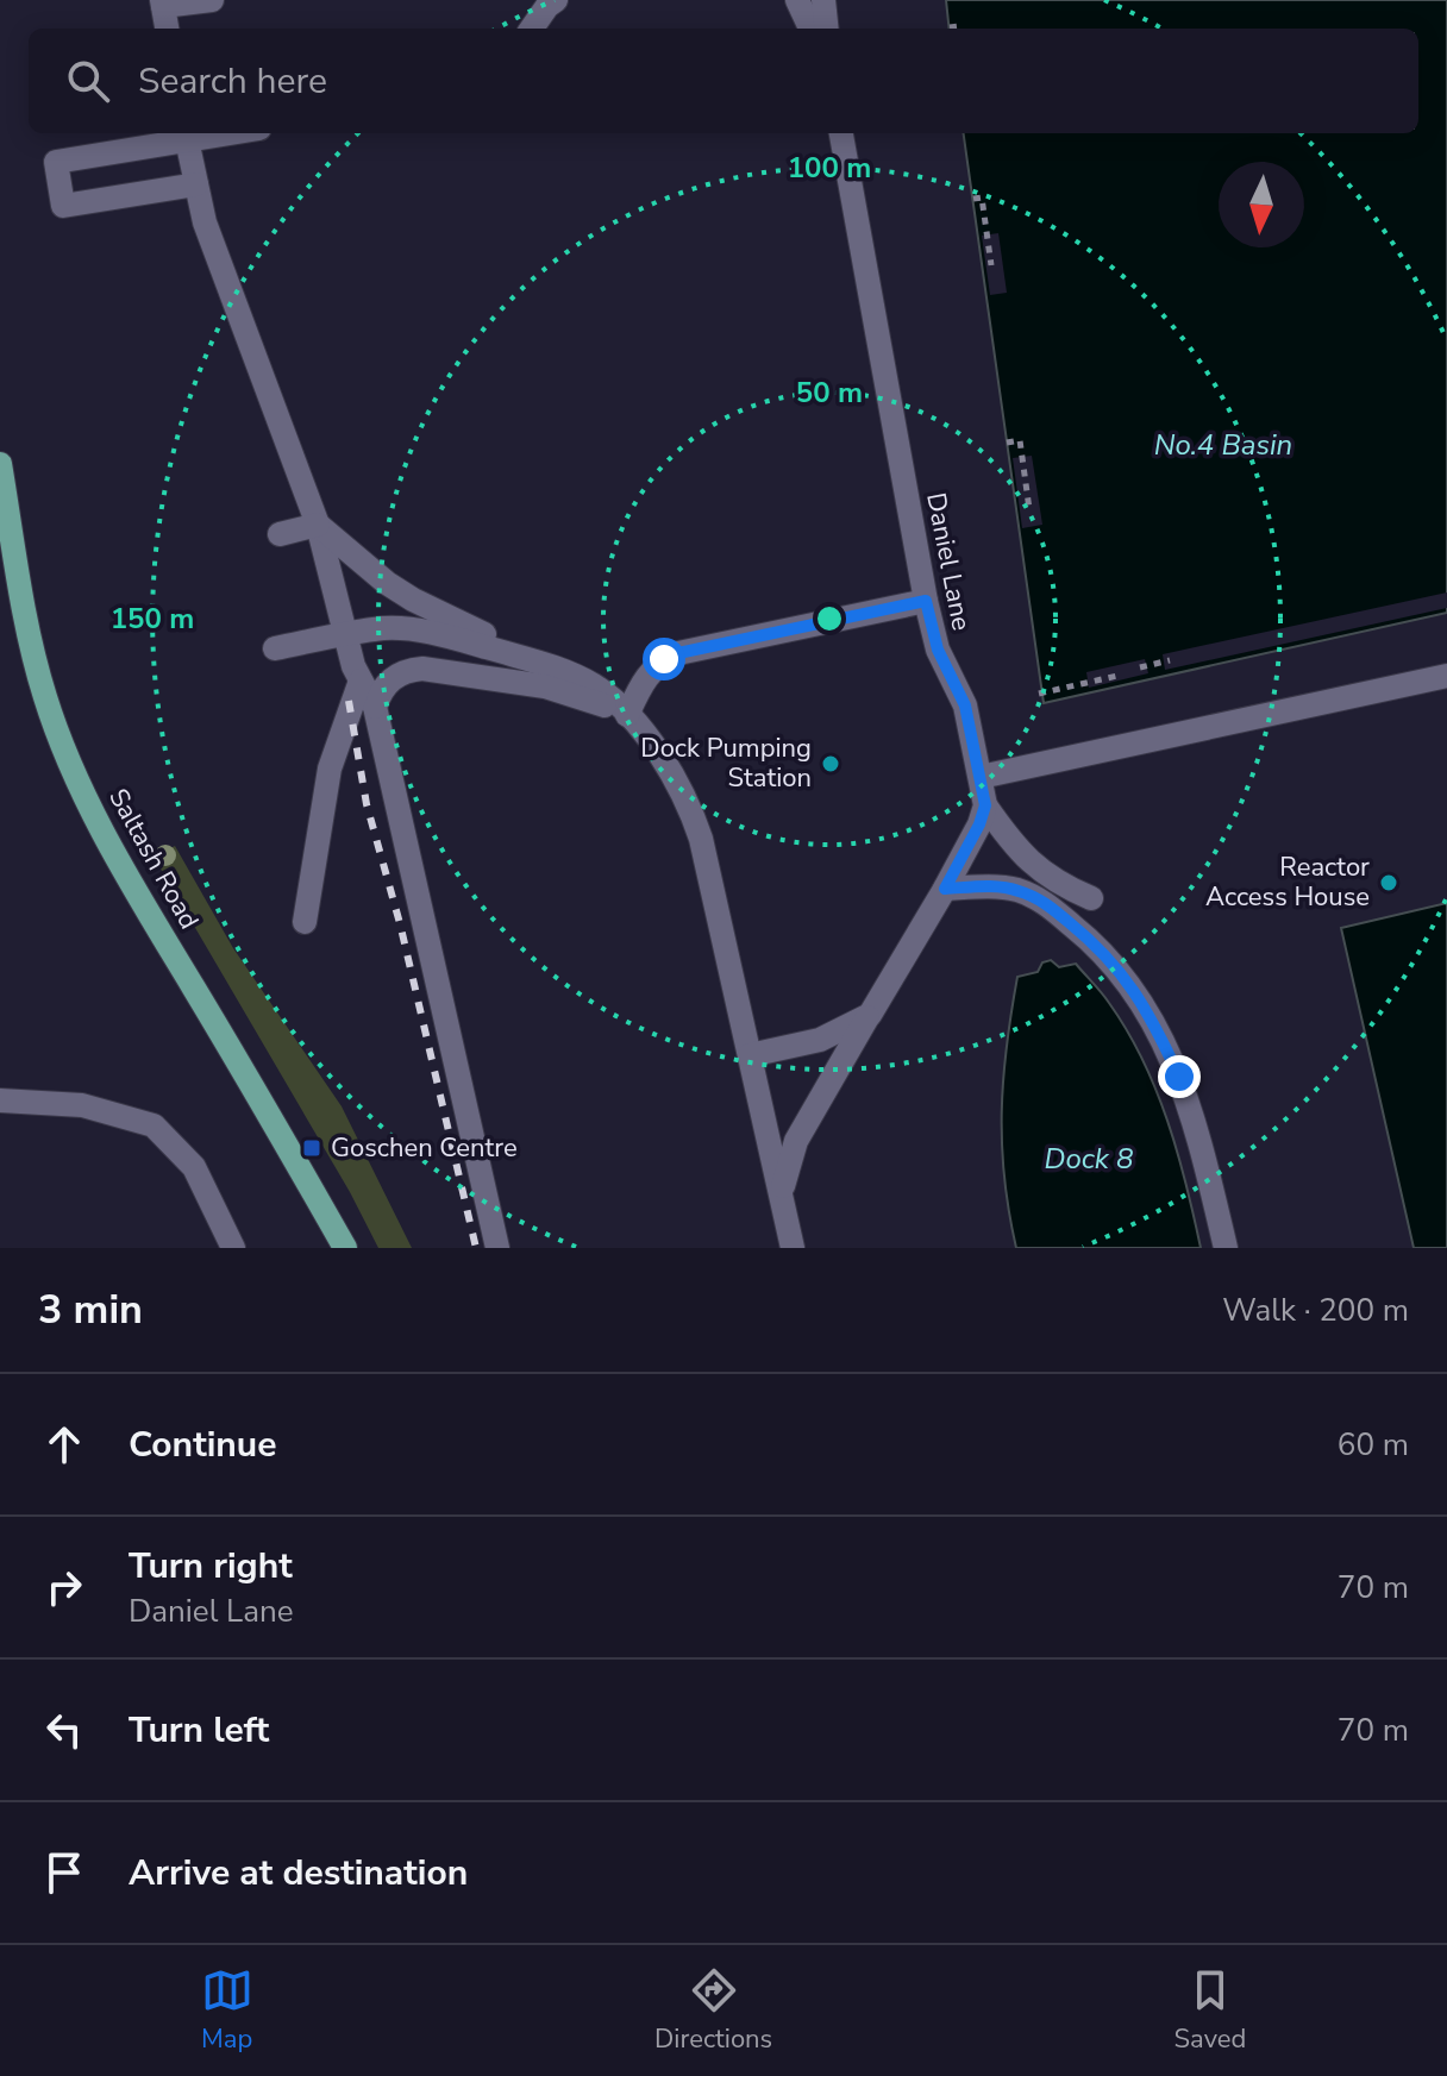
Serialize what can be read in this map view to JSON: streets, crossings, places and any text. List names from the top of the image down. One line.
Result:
{"streets":{"main road":["Saltash Road"],"lane":["Daniel Lane"]},"water":["No.4 Basin","Dock 8"],"places":{"other":["Dock Pumping Station","Reactor Access House"],"transit":["Goschen Centre"]},"north":"bottom","page":{"search":"Search here","heading":["3 min","Walk · 200 m"],"list":[["Continue","60 m"],["Turn right","Daniel Lane","70 m"],["Turn left","70 m"],"Arrive at destination"],"nav":["Map","Directions","Saved"]},"rings":["100 m","50 m","150 m"]}
